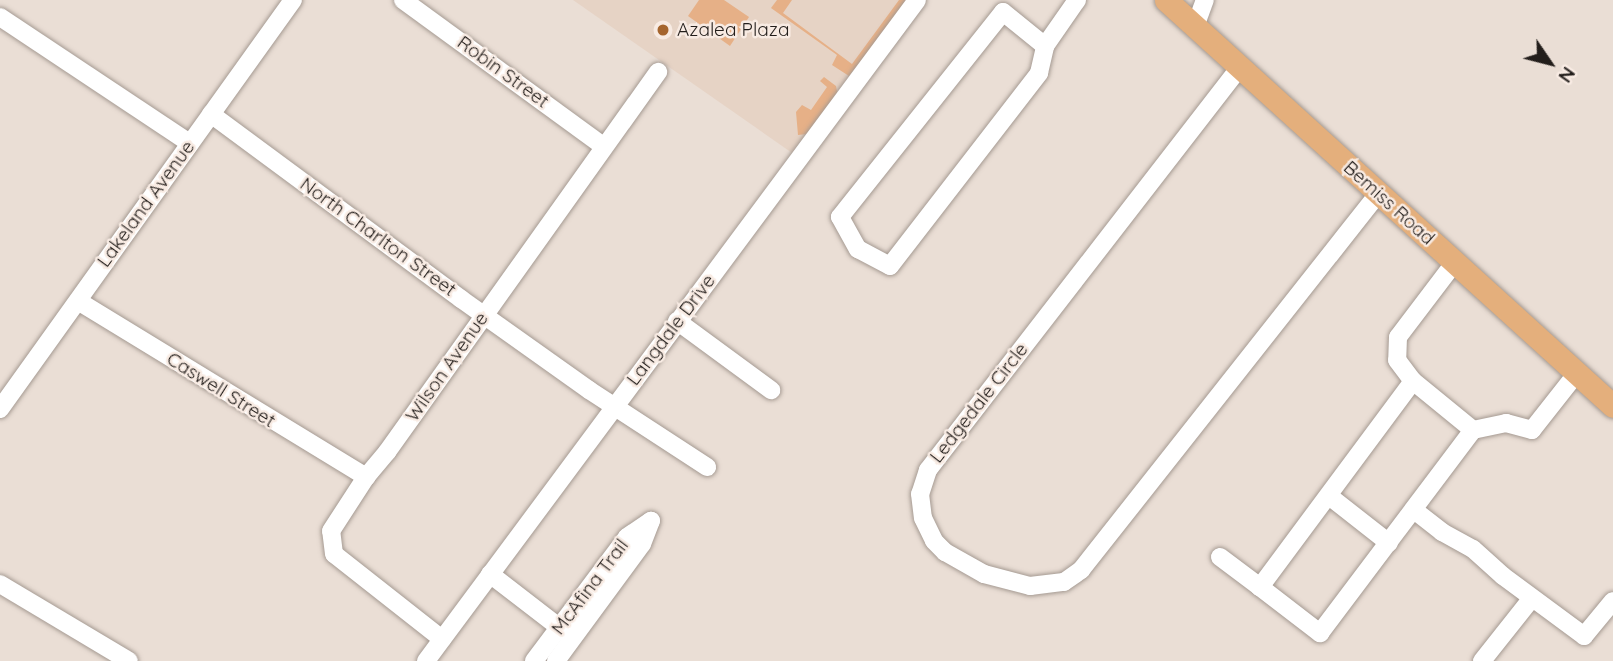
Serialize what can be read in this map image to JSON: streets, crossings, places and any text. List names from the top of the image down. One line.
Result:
{"streets":{"main road":["Bemiss Road"],"street":["Robin Street","Lakeland Avenue","North Charlton Street","Langdale Drive","Wilson Avenue","Caswell Street","Ledgedale Circle","McAfina Trail"]},"crossings":[["Robin Street","Wilson Avenue"],["Bemiss Road","Ledgedale Circle"],["Lakeland Avenue","North Charlton Street"],["Lakeland Avenue","Caswell Street"],["North Charlton Street","Langdale Drive"],["North Charlton Street","Wilson Avenue"],["Langdale Drive","Wilson Avenue"],["Wilson Avenue","Caswell Street"]],"places":["Azalea Plaza"],"north":"bottom right"}
